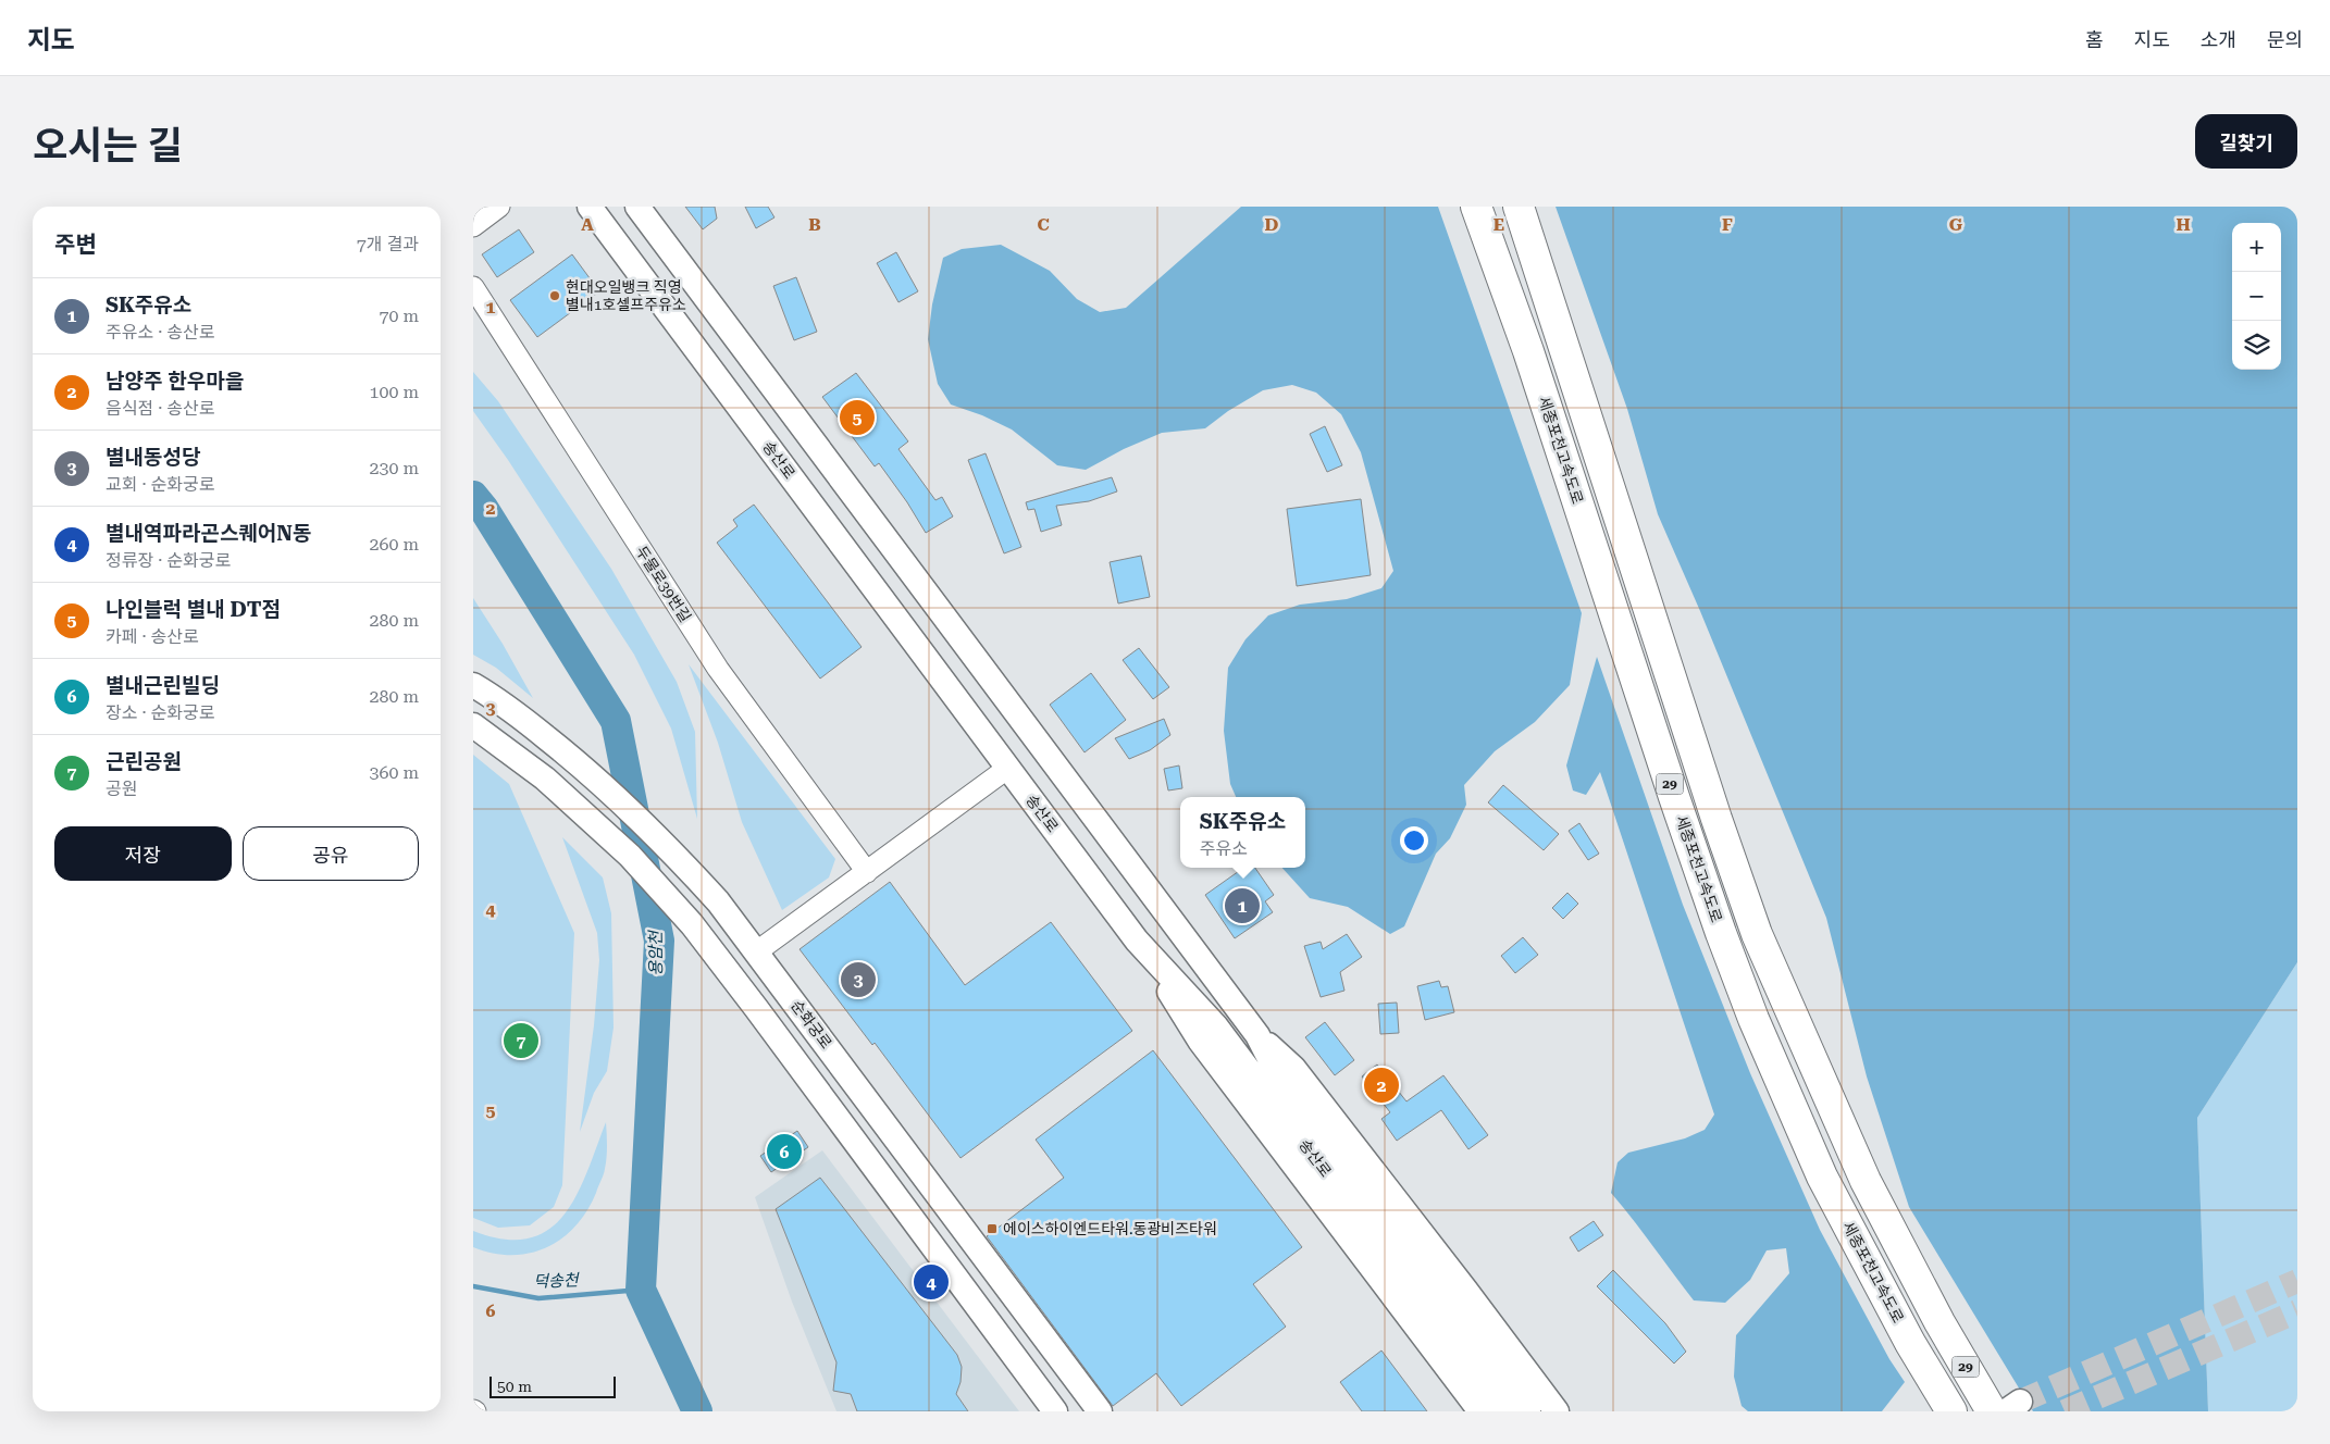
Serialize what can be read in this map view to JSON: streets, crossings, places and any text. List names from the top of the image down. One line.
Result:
{"streets":{"highway":["세종포천고속도로","29"],"street":["송산로","두물로39번길","순화궁로"]},"water":["용암천","덕송천"],"places":{"other":["현대오일뱅크 직영 별내1호셀프주유소"],"transit":["에이스하이엔드타워.동광비즈타워"]},"scale_bar":"50 m","page":{"header":"지도","nav":["홈","지도","소개","문의"],"title":"오시는 길","buttons":["길찾기",["저장","공유"]],"heading":["주변","7개 결과"],"map_buttons":["+","−"],"list":[{"mark":"1","name":"SK주유소","note":"주유소 · 송산로","value":"70 m"},{"mark":"2","name":"남양주 한우마을","note":"음식점 · 송산로","value":"100 m"},{"mark":"3","name":"별내동성당","note":"교회 · 순화궁로","value":"230 m"},{"mark":"4","name":"별내역파라곤스퀘어N동","note":"정류장 · 순화궁로","value":"260 m"},{"mark":"5","name":"나인블럭 별내 DT점","note":"카페 · 송산로","value":"280 m"},{"mark":"6","name":"별내근린빌딩","note":"장소 · 순화궁로","value":"280 m"},{"mark":"7","name":"근린공원","note":"공원","value":"360 m"}],"pins":["5","1","3","7","2","6","4"],"popup":["SK주유소","주유소"],"scale":"50 m"},"grid":{"columns":["A","B","C","D","E","F","G","H"],"rows":["1","2","3","4","5","6"]}}
